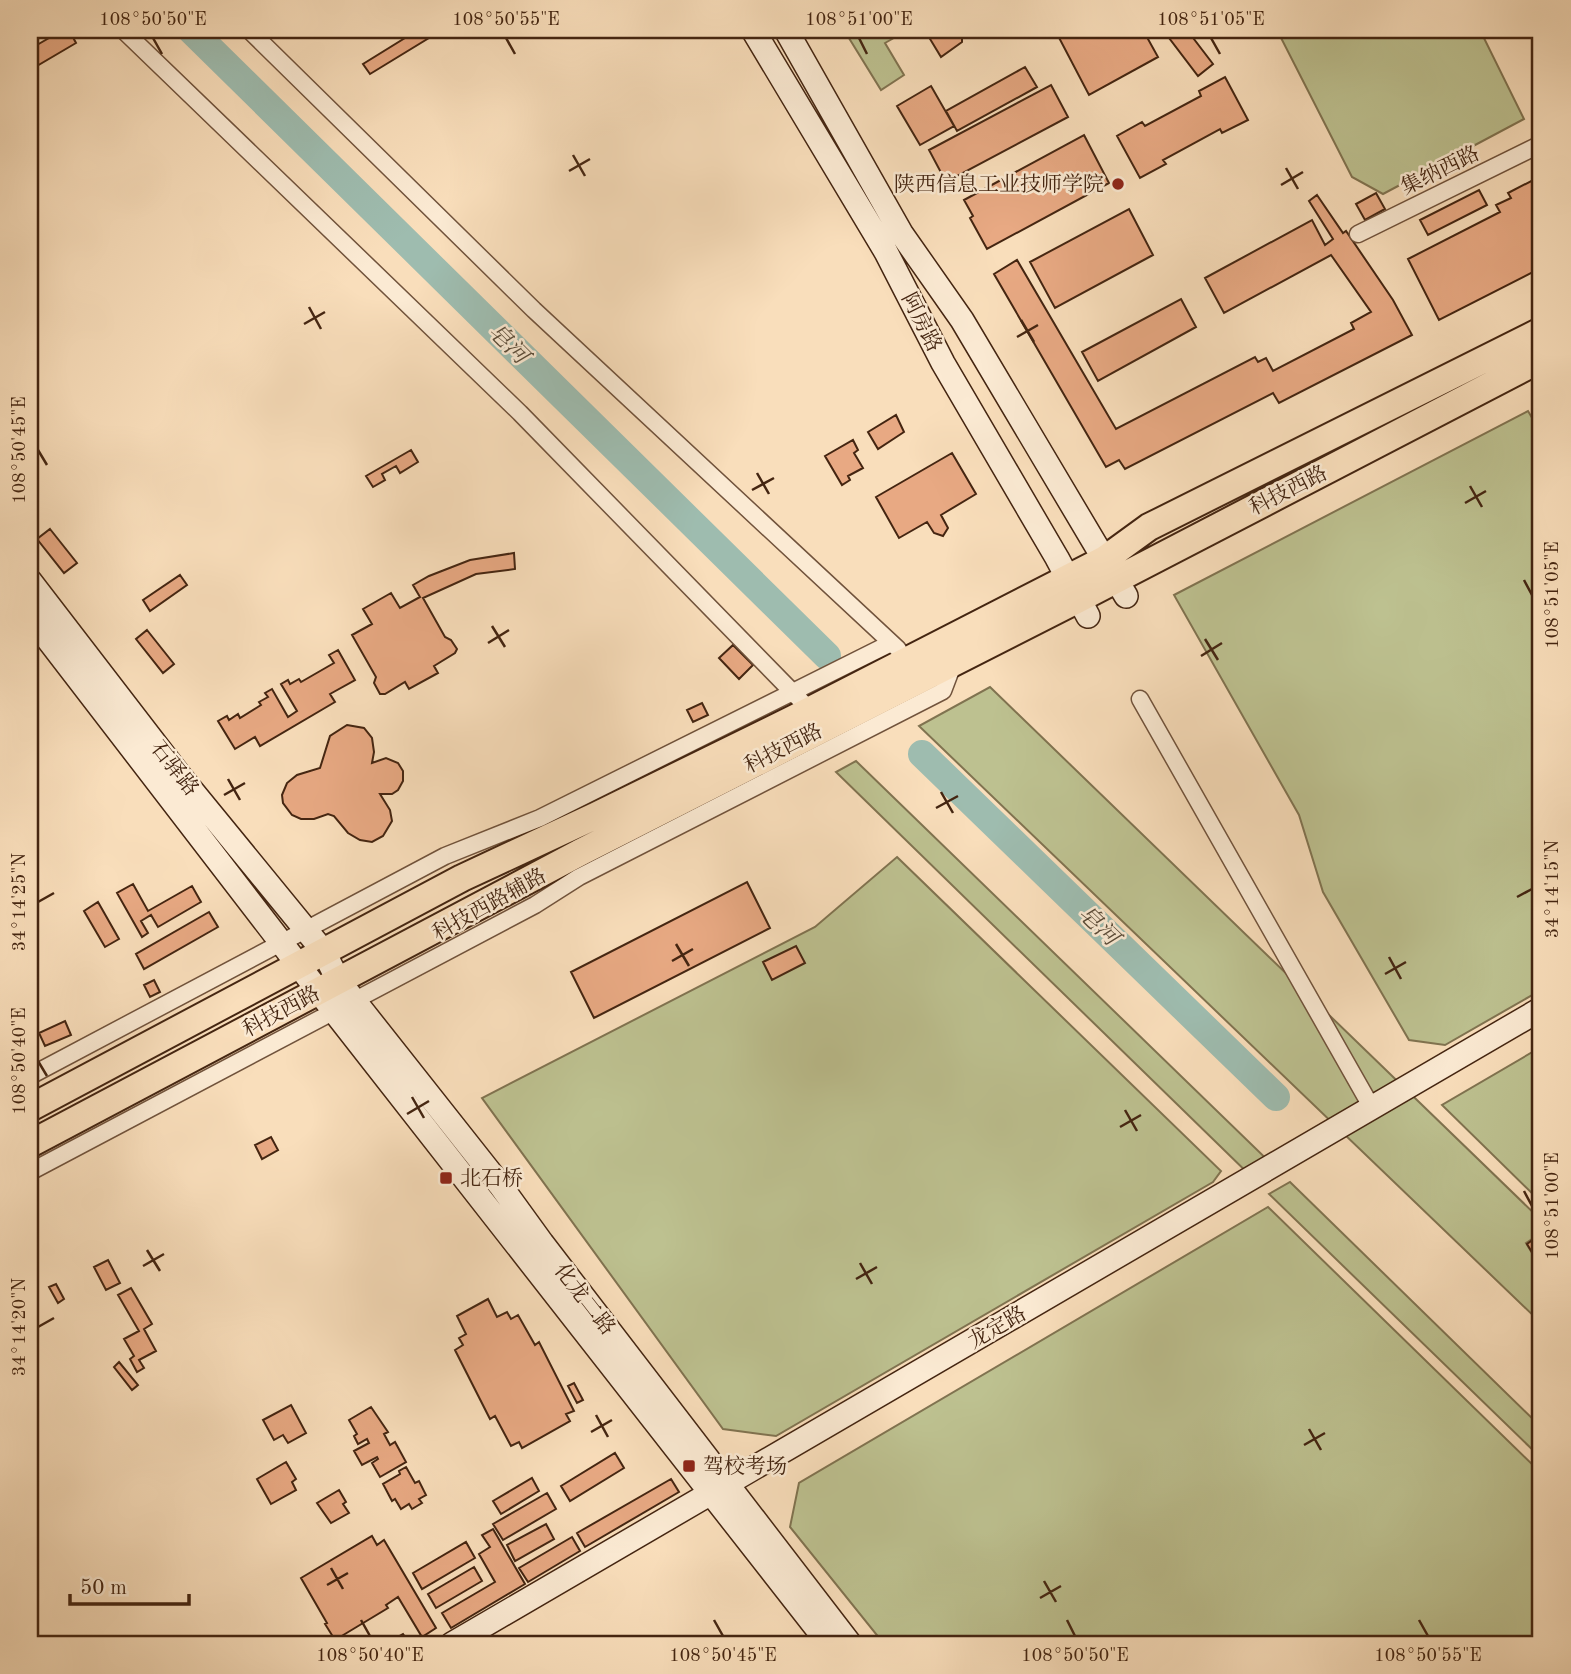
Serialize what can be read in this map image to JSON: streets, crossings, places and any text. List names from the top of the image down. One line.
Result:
{"streets":{"main road":["科技西路"],"street":["集纳西路","阿房路","石驿路","化龙二路","龙定路"]},"crossings":[["阿房路","科技西路"],["科技西路","石驿路"],["科技西路","化龙二路"],["石驿路","化龙二路"],["化龙二路","龙定路"]],"water":["皂河"],"places":{"other":["陕西信息工业技师学院"],"transit":["北石桥","驾校考场"]},"scale_bar":"50 m","coordinates":["108°50'50\"E","108°50'55\"E","108°51'00\"E","108°51'05\"E","108°50'45\"E","34°14'15\"N","34°14'25\"N","108°50'40\"E","34°14'20\"N"]}
